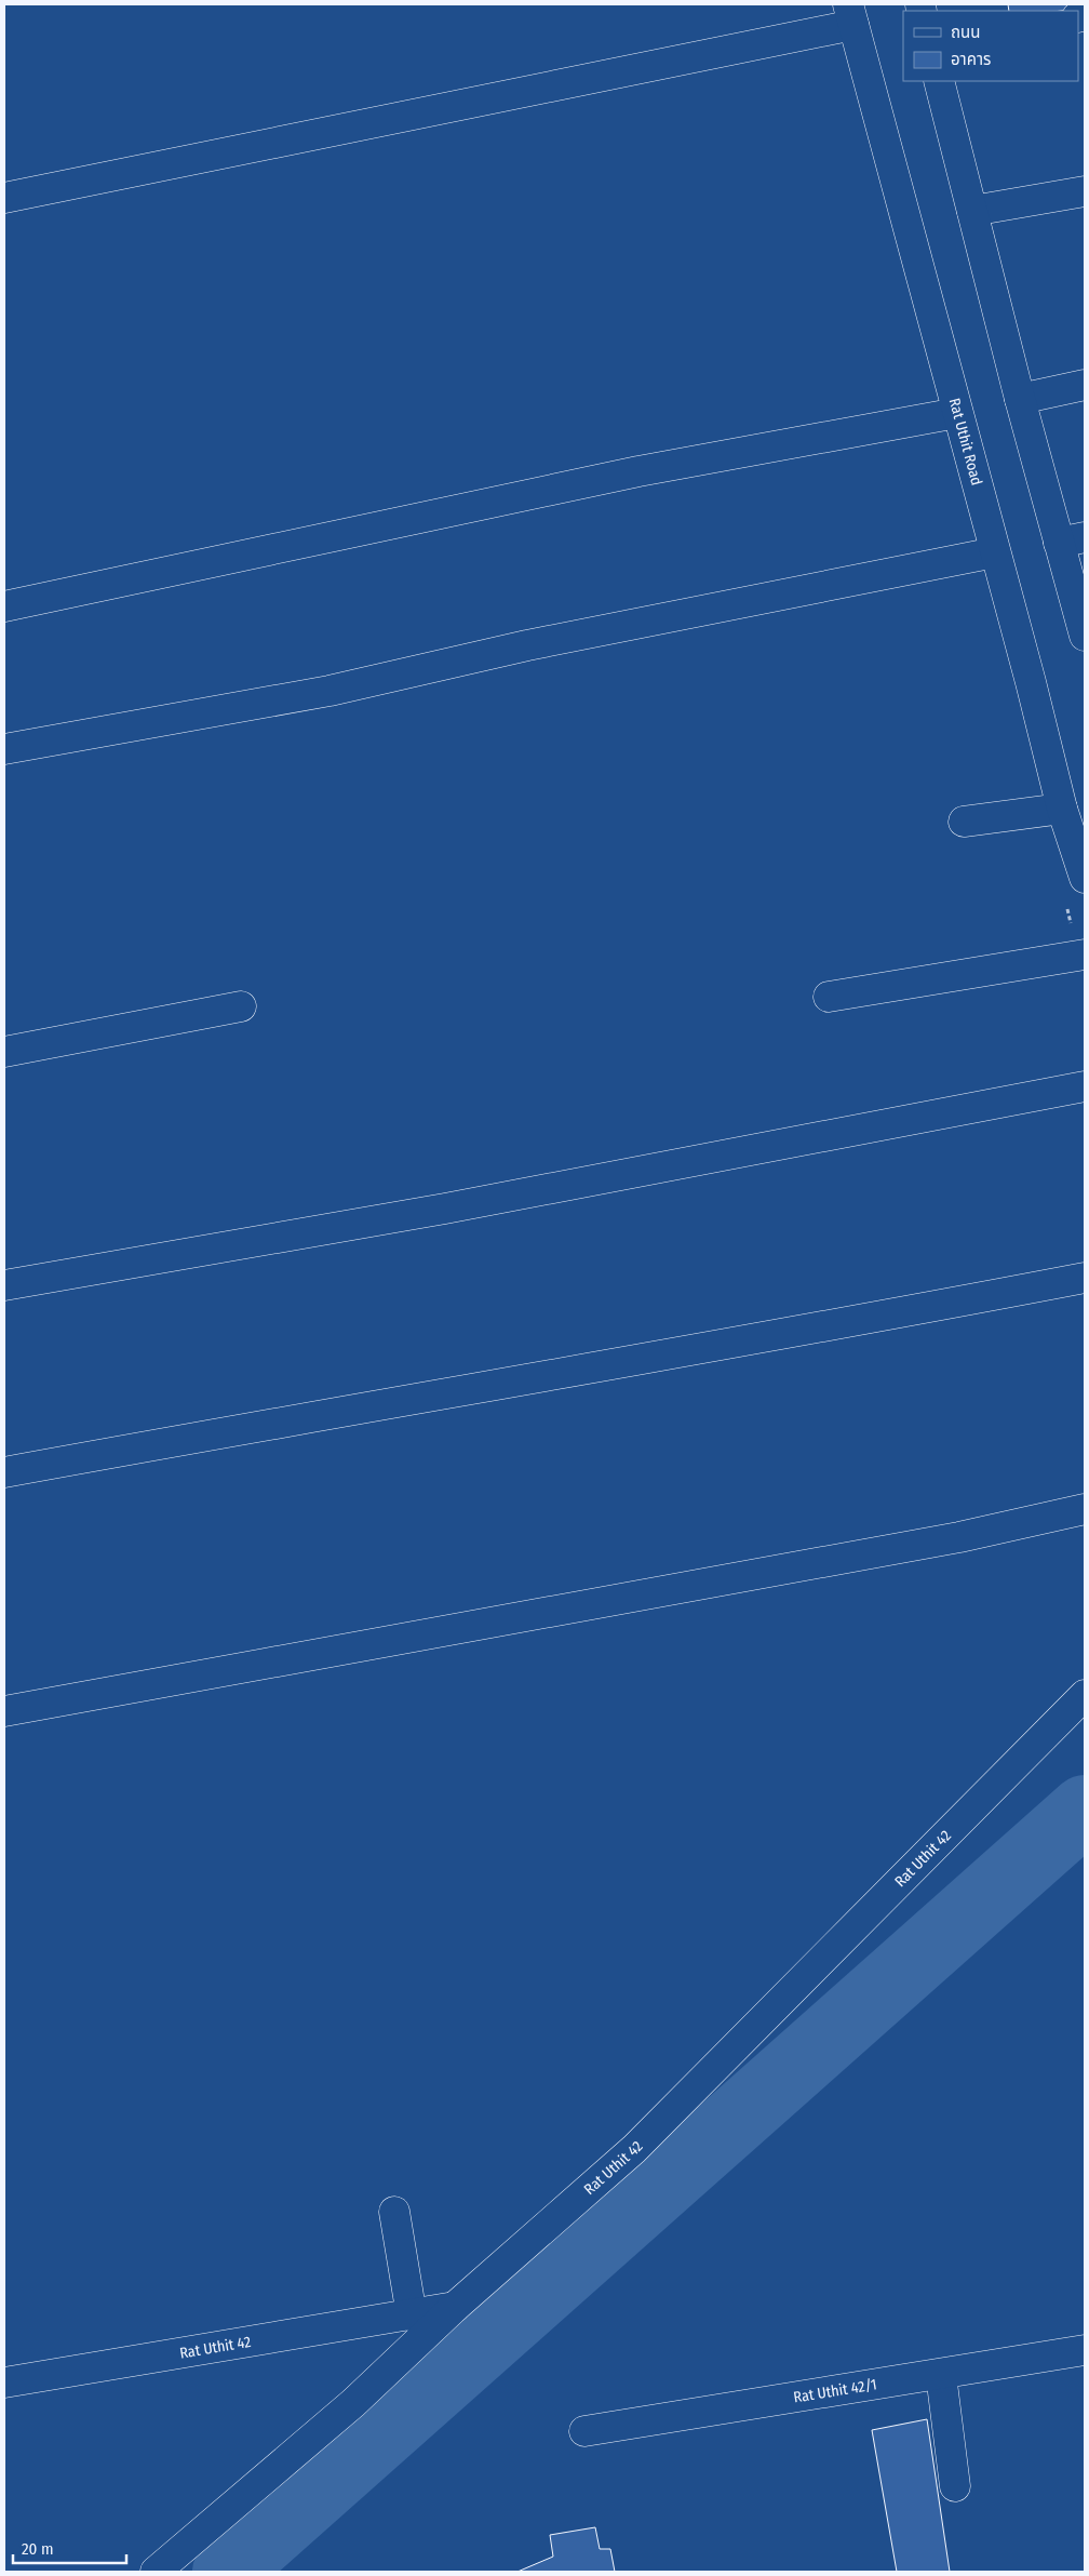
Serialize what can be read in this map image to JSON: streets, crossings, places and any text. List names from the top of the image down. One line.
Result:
{"streets":{"street":["Rat Uthit Road","Rat Uthit 42","Rat Uthit 42/1"]},"legend":["ถนน","อาคาร"],"scale_bar":"20 m"}
